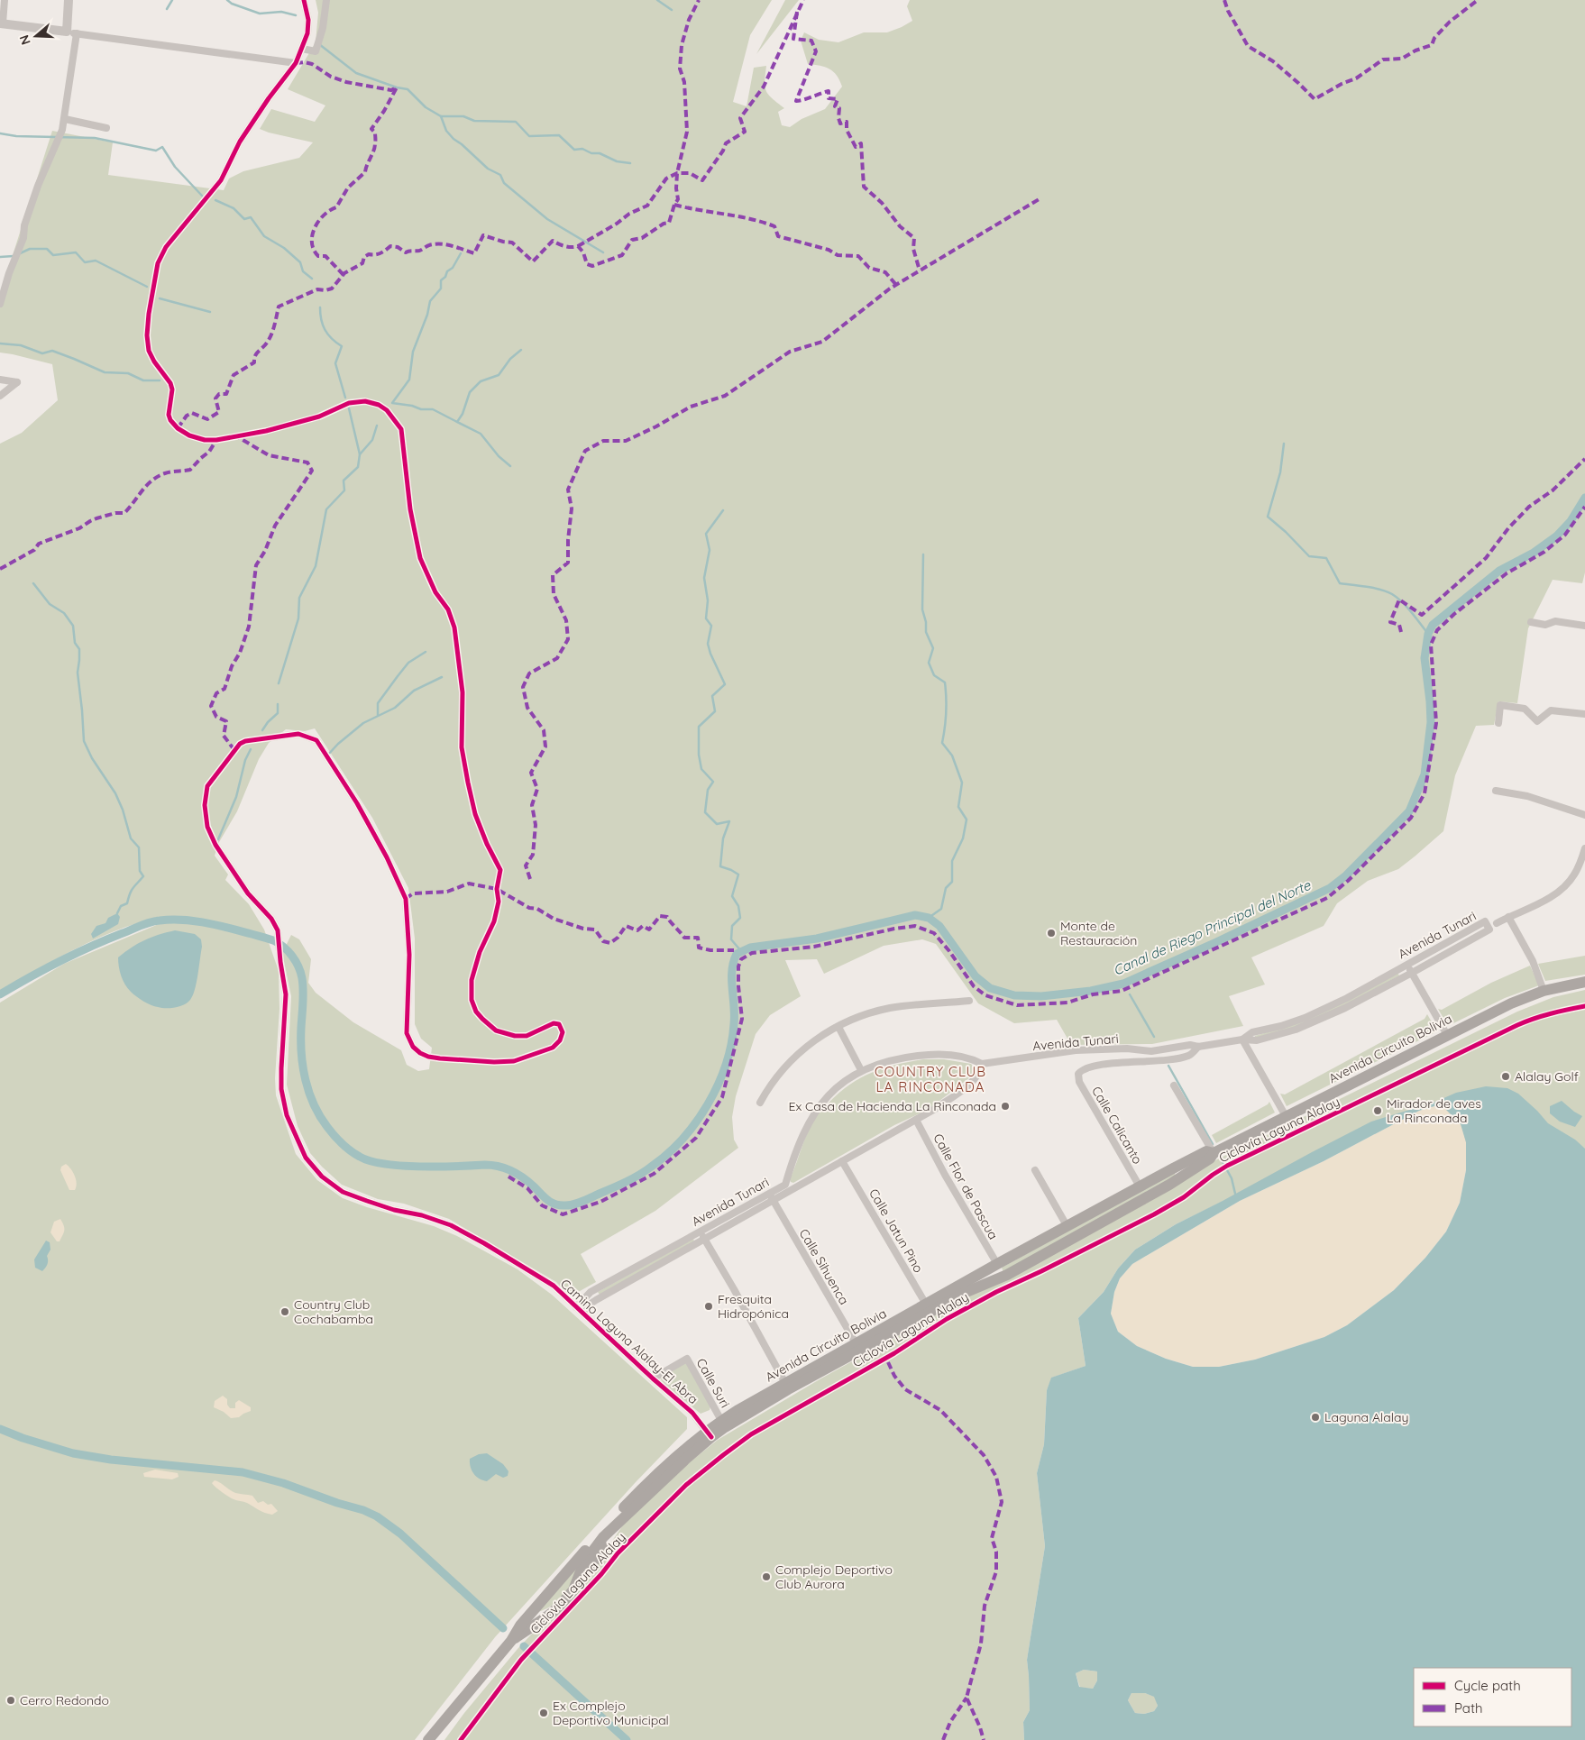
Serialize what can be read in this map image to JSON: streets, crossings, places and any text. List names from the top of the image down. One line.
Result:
{"streets":{"main road":["Avenida Circuito Bolivia"],"street":["Avenida Tunari","Calle Calicanto","Calle Flor de Pascua","Calle Jatun Pino","Calle Sihuenca","Camino Laguna Alalay-El Abra","Calle Suri"],"cycle path":["Ciclovía Laguna Alalay"]},"crossings":[["Avenida Tunari","Calle Calicanto"],["Avenida Tunari","Calle Flor de Pascua"],["Avenida Tunari","Calle Jatun Pino"],["Avenida Tunari","Calle Sihuenca"],["Avenida Tunari","Camino Laguna Alalay-El Abra"],["Avenida Circuito Bolivia","Calle Calicanto"],["Avenida Circuito Bolivia","Calle Flor de Pascua"],["Avenida Circuito Bolivia","Calle Jatun Pino"],["Avenida Circuito Bolivia","Calle Sihuenca"],["Avenida Circuito Bolivia","Camino Laguna Alalay-El Abra"],["Avenida Circuito Bolivia","Calle Suri"],["Camino Laguna Alalay-El Abra","Calle Suri"]],"districts":["COUNTRY CLUB LA RINCONADA"],"water":["Canal de Riego Principal del Norte"],"places":["Monte de Restauración","Alalay Golf","Ex Casa de Hacienda La Rinconada","Mirador de aves La Rinconada","Fresquita Hidropónica","Country Club Cochabamba","Laguna Alalay","Complejo Deportivo Club Aurora","Cerro Redondo","Ex Complejo Deportivo Municipal"],"legend":["Cycle path","Path"],"north":"left"}
